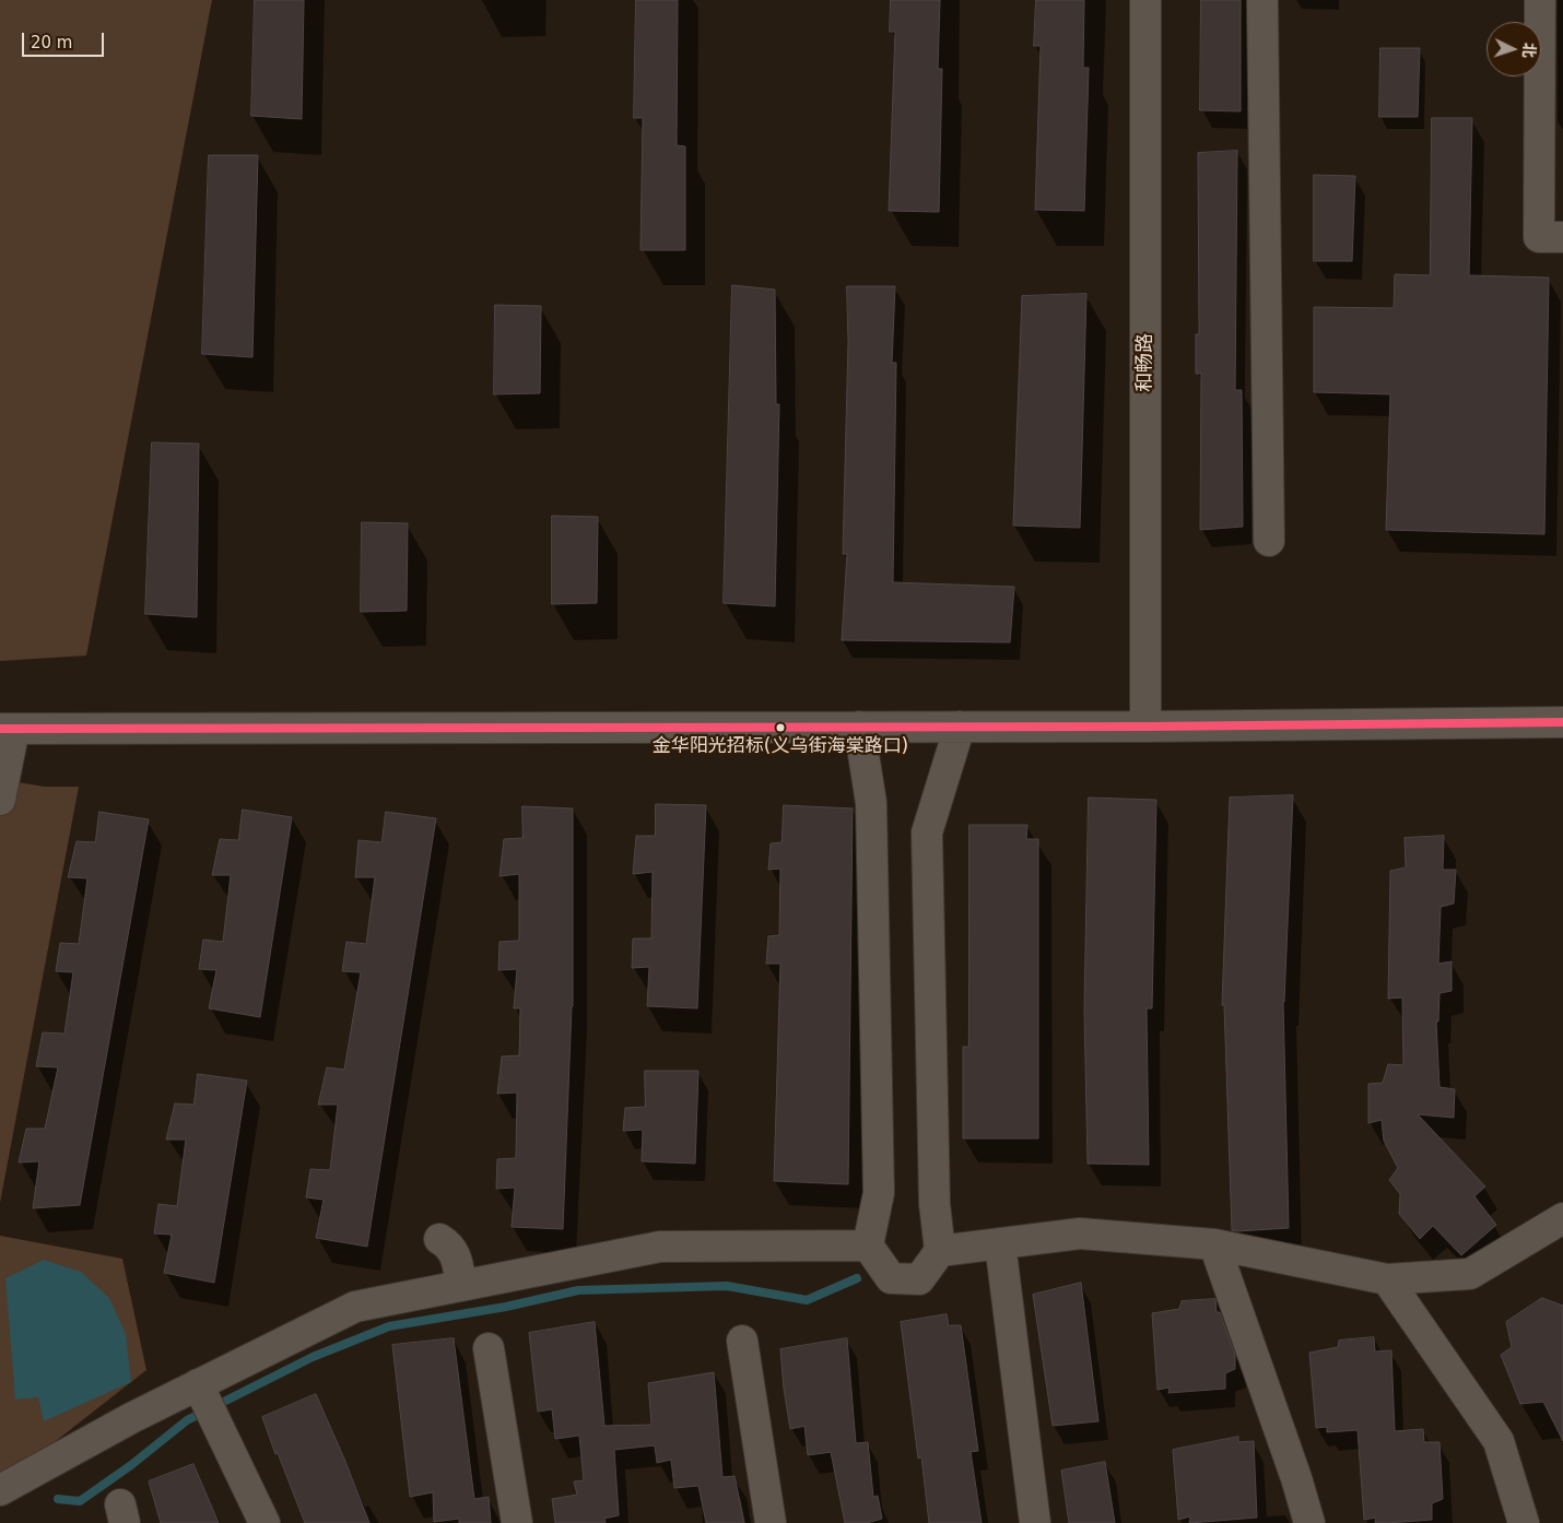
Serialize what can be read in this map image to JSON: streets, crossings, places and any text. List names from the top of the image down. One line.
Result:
{"streets":{"street":["和畅路"]},"places":["金华阳光招标(义乌街海棠路口)"],"scale_bar":"20 m","north":"right"}
